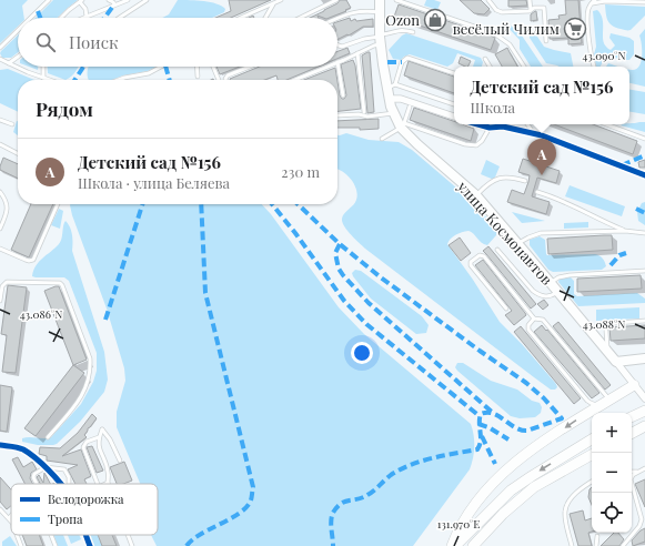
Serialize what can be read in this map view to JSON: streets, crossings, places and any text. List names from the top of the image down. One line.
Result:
{"streets":{"main road":["улица Космонавтов"]},"places":{"shop":["Ozon"],"supermarket":["весёлый Чилим"]},"legend":["Велодорожка","Тропа"],"page":{"search":"Поиск","popup":["Детский сад №156","Школа"],"heading":"Рядом","list":[{"mark":"A","name":"Детский сад №156","note":"Школа · улица Беляева","value":"230 m"}],"pins":"A","map_buttons":["+","−"]},"coordinates":["43.090°N","43.086°N","43.088°N","131.970°E"]}
